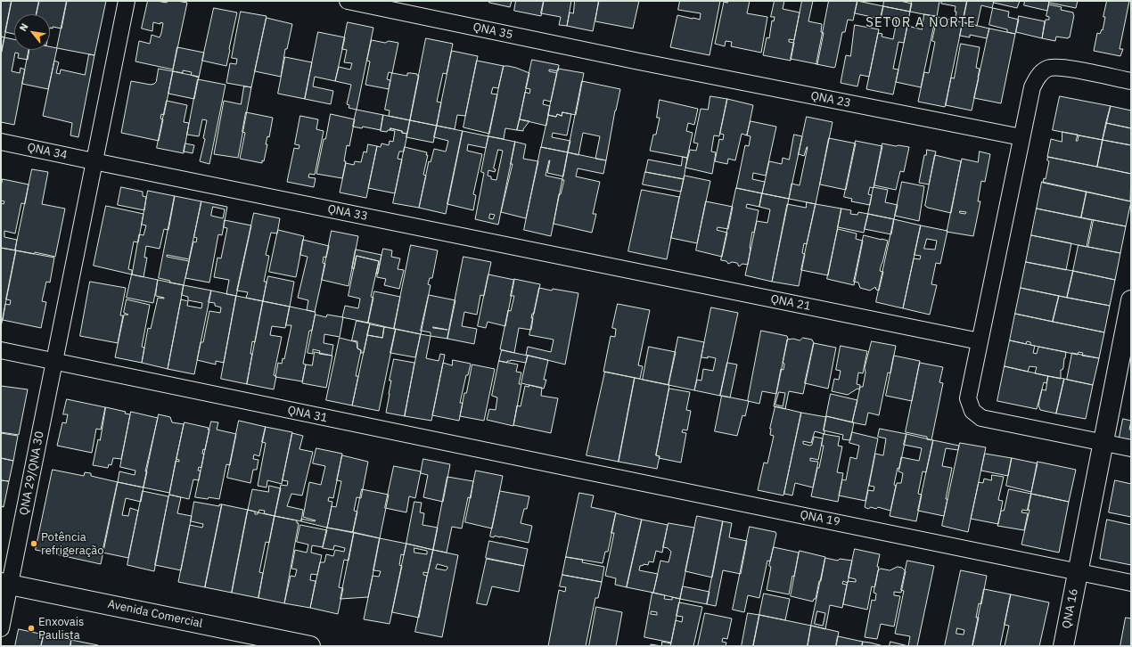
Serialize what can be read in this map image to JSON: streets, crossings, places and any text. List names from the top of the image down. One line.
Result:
{"streets":{"street":["QNA 35","QNA 23","QNA 34","QNA 33","QNA 21","QNA 31","QNA 29/QNA 30","QNA 19","QNA 16","Avenida Comercial"]},"crossings":[["QNA 35","QNA 23"],["QNA 34","QNA 33"],["QNA 34","QNA 29/QNA 30"],["QNA 33","QNA 21"],["QNA 33","QNA 29/QNA 30"],["QNA 31","QNA 29/QNA 30"],["QNA 31","QNA 19"],["QNA 29/QNA 30","Avenida Comercial"],["QNA 19","QNA 16"]],"districts":["SETOR A NORTE"],"places":["Potência refrigeração","Enxovais Paulista"],"north":"top left"}
